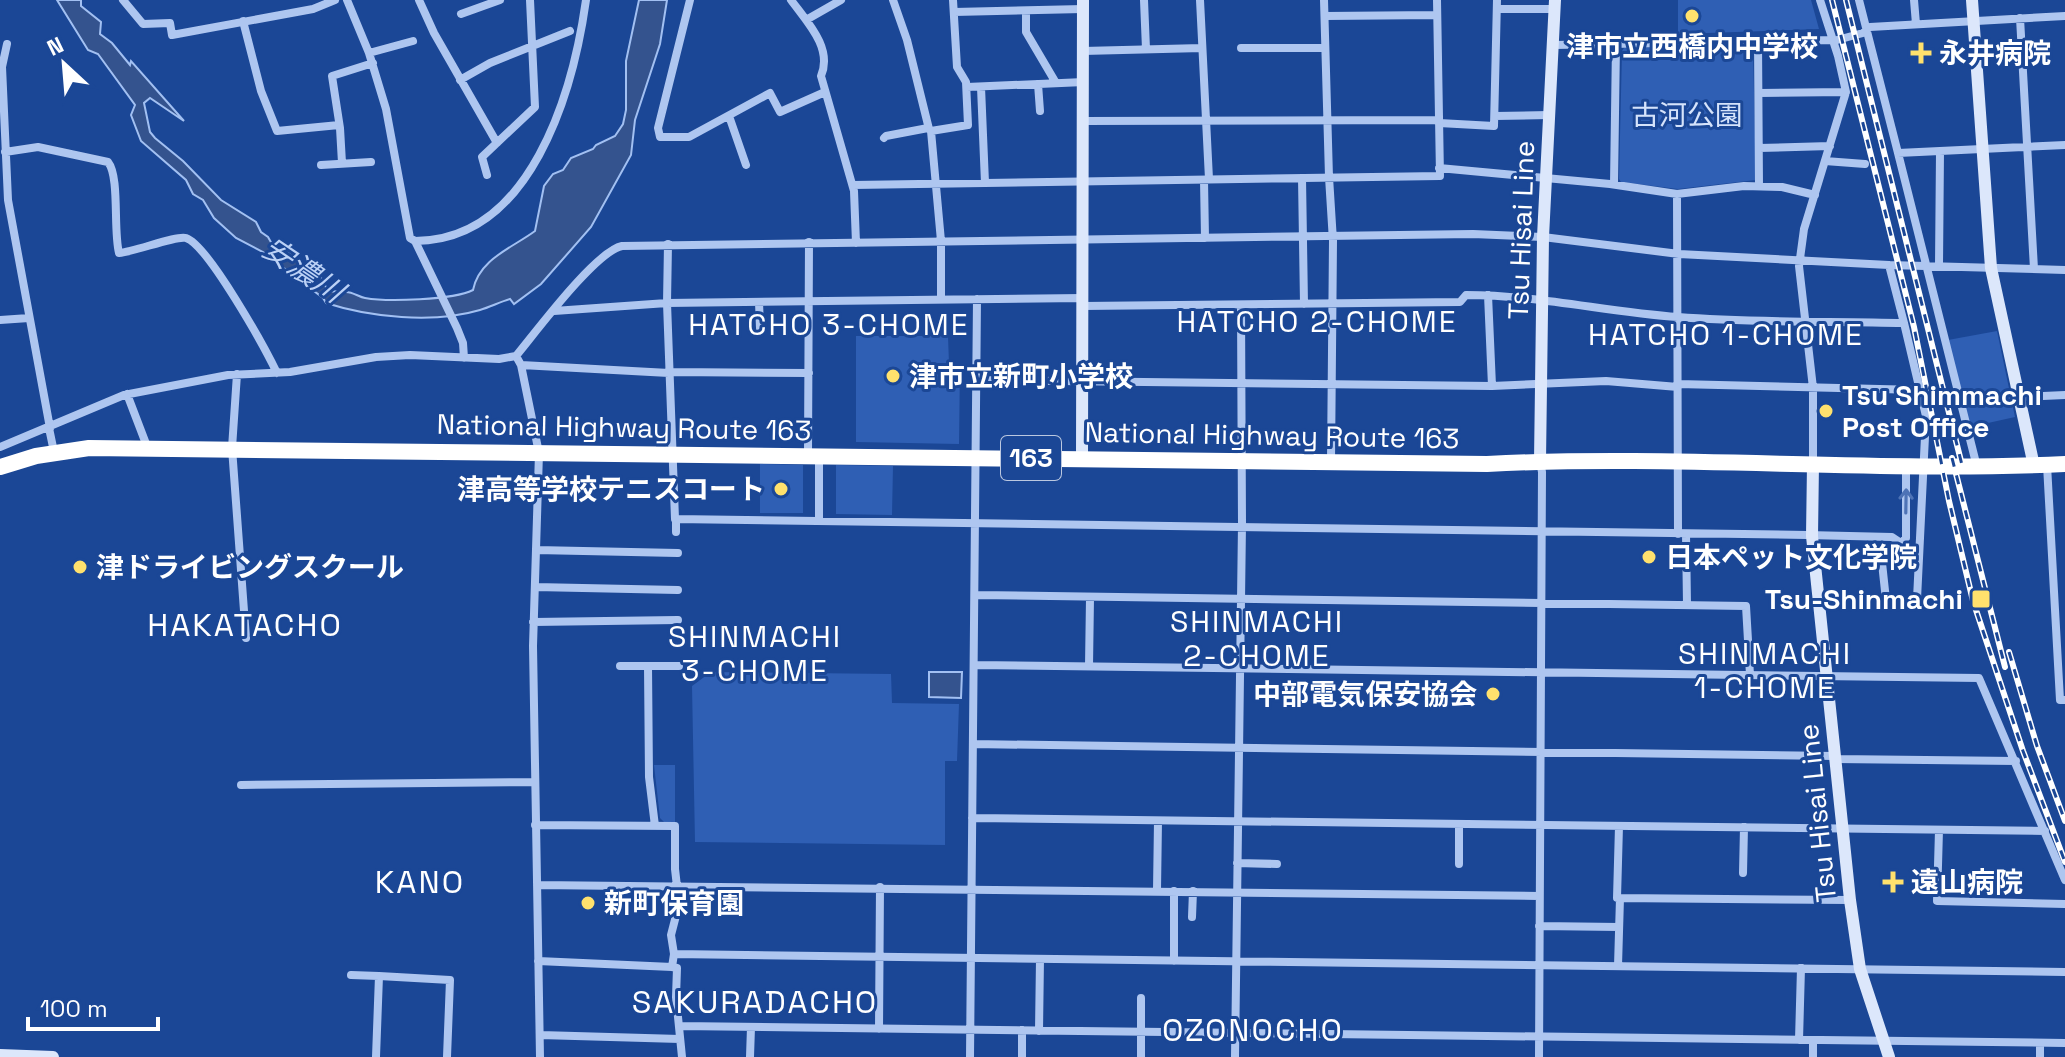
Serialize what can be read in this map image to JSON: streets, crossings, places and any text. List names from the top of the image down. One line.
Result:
{"streets":{"highway":["National Highway Route 163","163"],"main road":["Tsu Hisai Line"]},"crossings":[["Tsu Hisai Line","National Highway Route 163"]],"districts":["HATCHO 2-CHOME","HATCHO 3-CHOME","HATCHO 1-CHOME","SHINMACHI 2-CHOME","HAKATACHO","SHINMACHI 3-CHOME","SHINMACHI 1-CHOME","KANO","SAKURADACHO","OZONOCHO"],"water":["安濃川"],"parks":["古河公園"],"places":{"other":["津市立西橋内中学校","津市立新町小学校","Tsu Shimmachi Post Office","津高等学校テニスコート","日本ペット文化学院","津ドライビングスクール","中部電気保安協会","新町保育園"],"health":["永井病院","遠山病院"],"transit":["Tsu-Shinmachi"]},"scale_bar":"100 m","north":"top left"}
